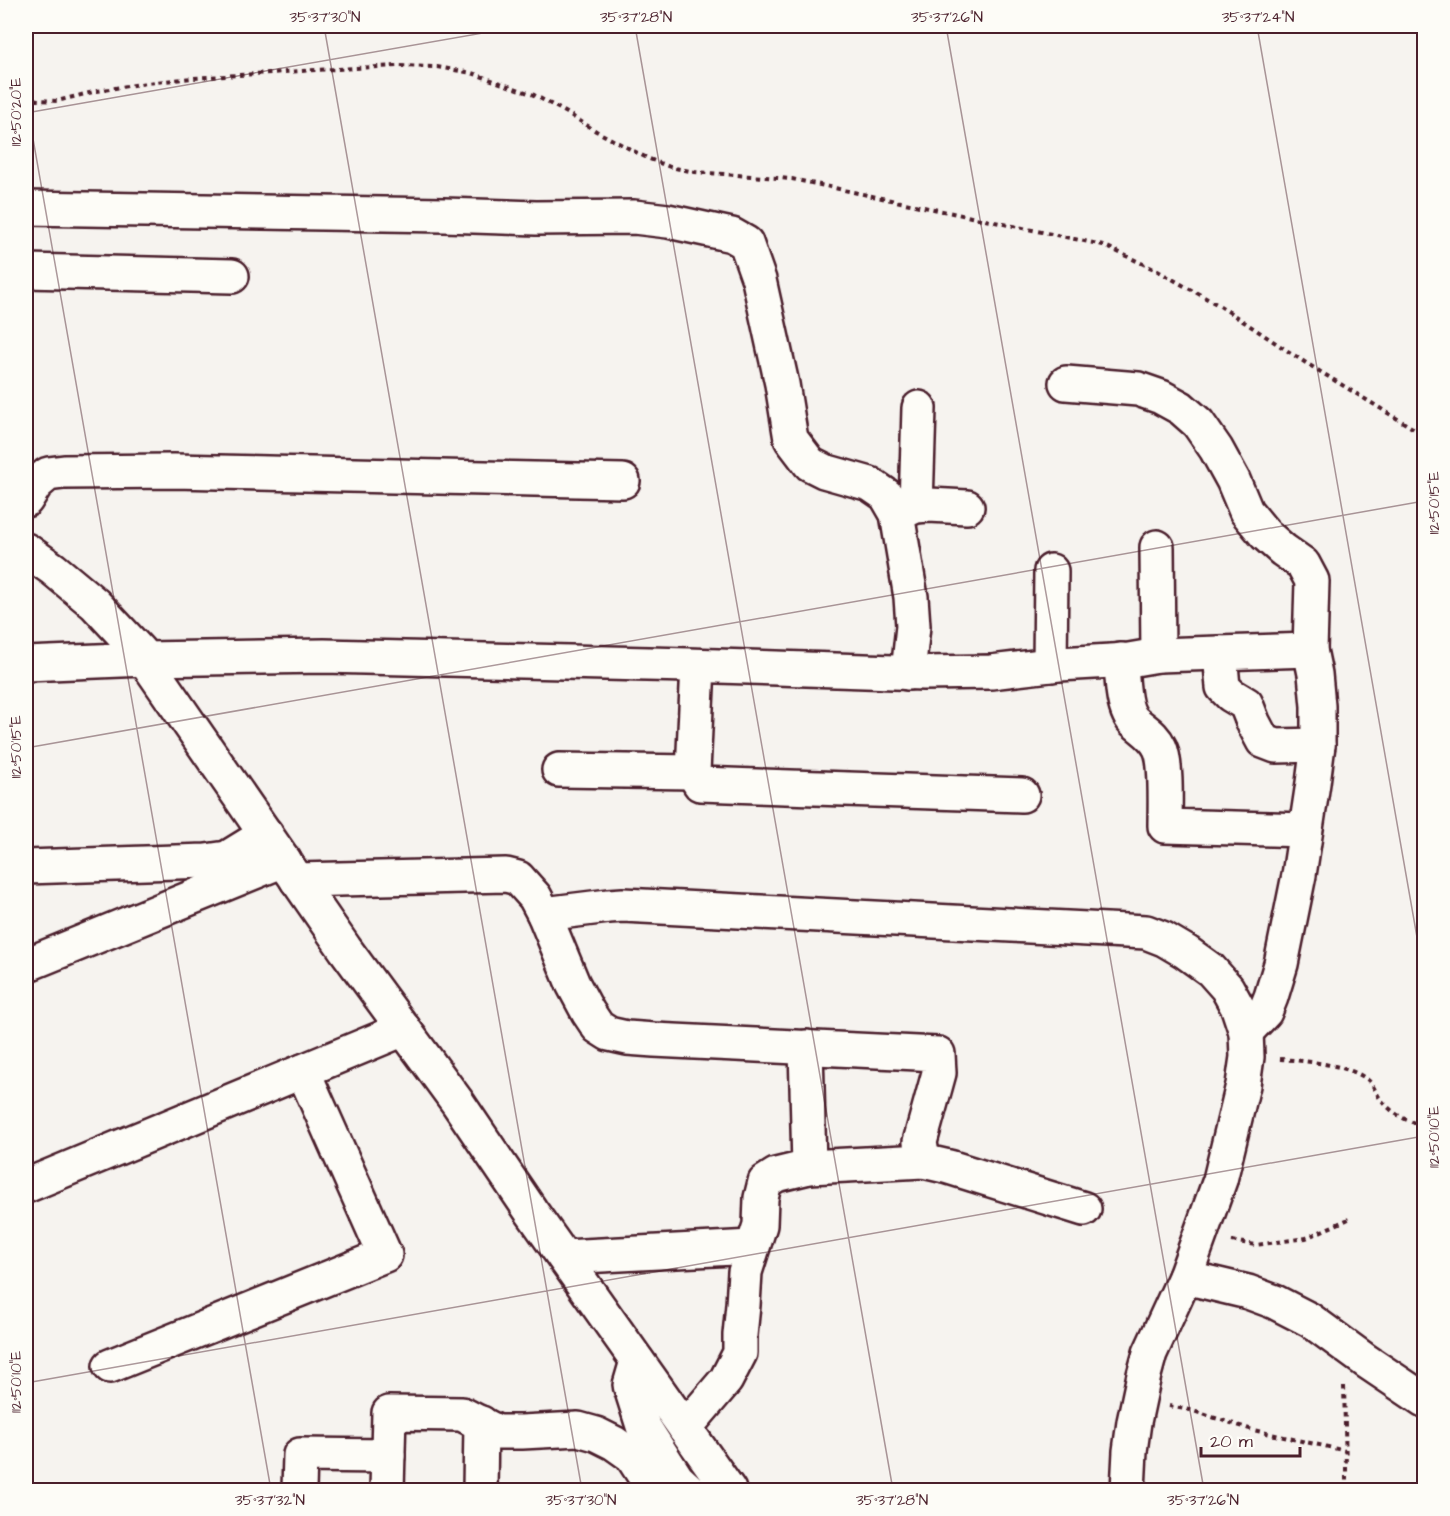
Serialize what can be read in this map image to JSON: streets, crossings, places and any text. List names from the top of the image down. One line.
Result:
{"scale_bar":"20 m","coordinates":["35°37'30\"N","35°37'28\"N","35°37'26\"N","35°37'24\"N","112°50'20\"E","112°50'15\"E","112°50'10\"E","35°37'32\"N"]}
